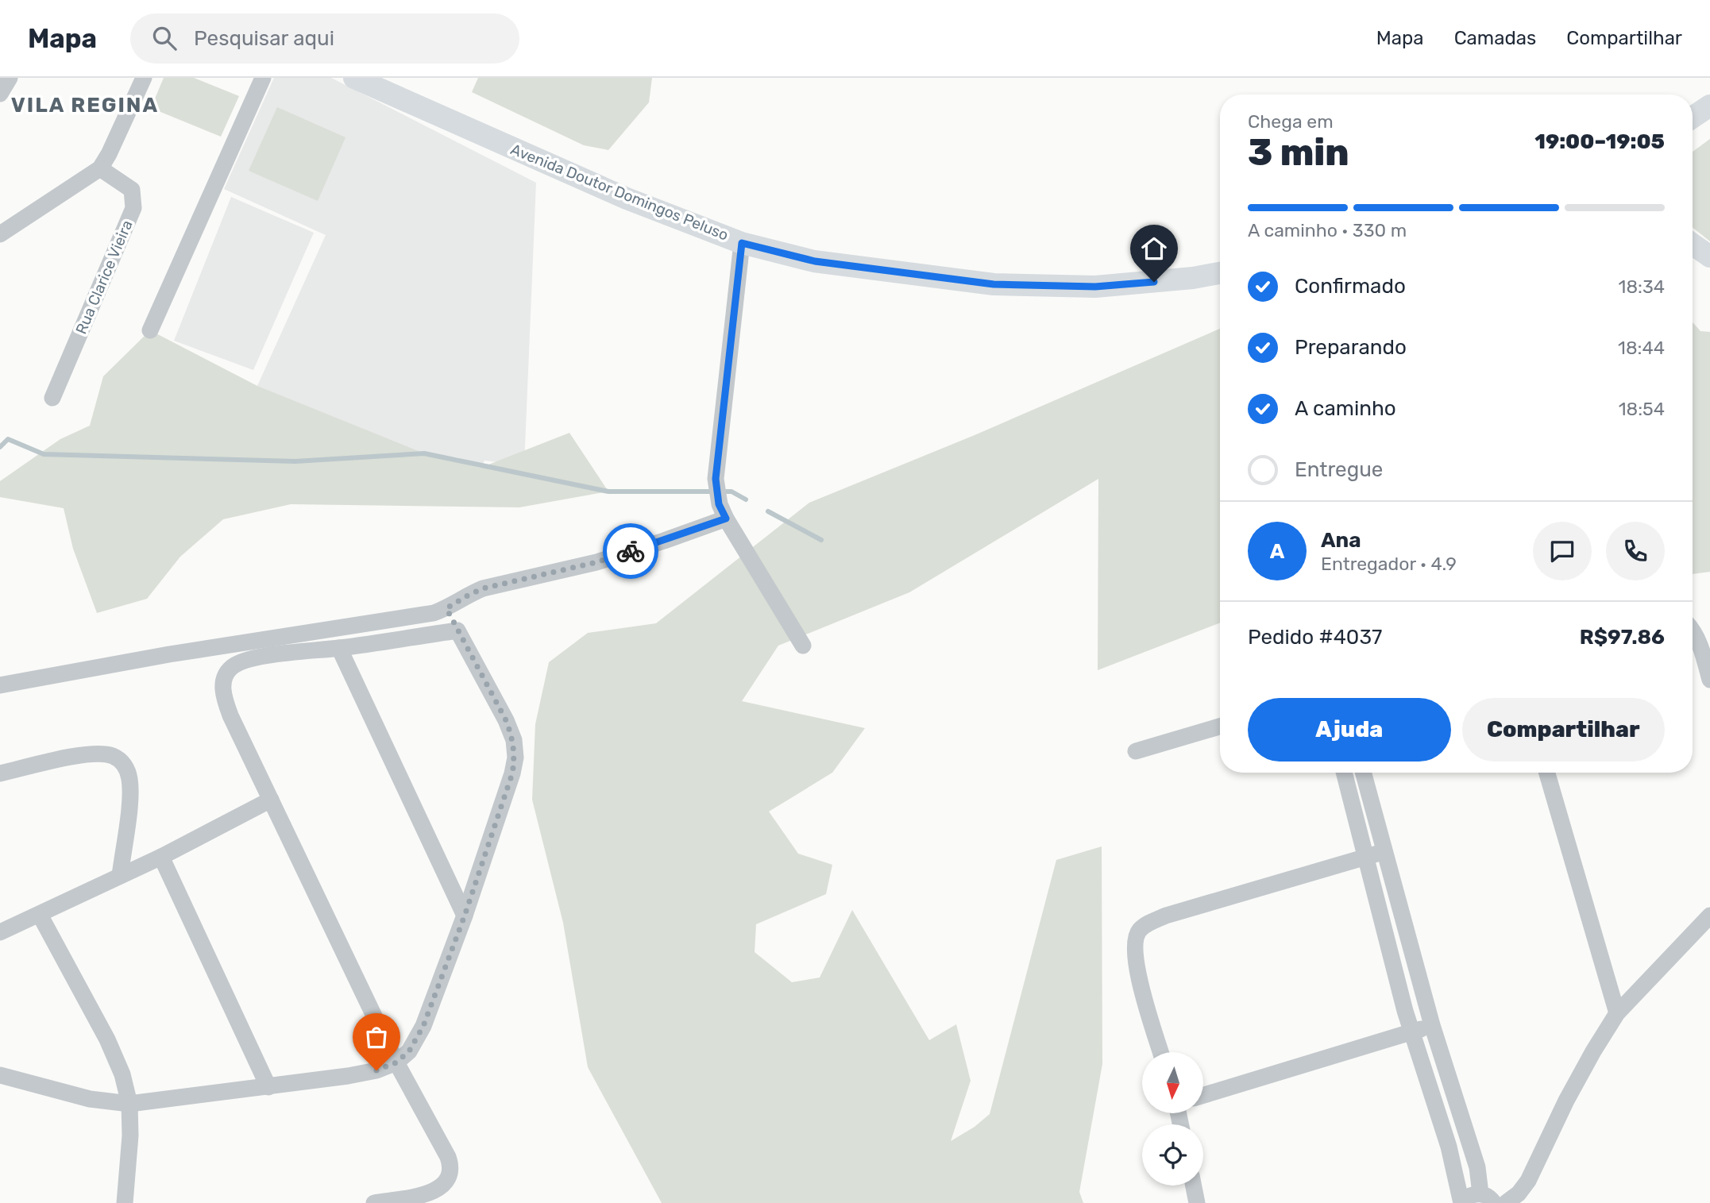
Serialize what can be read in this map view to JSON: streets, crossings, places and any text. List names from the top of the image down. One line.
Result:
{"streets":{"street":["Avenida Doutor Domingos Peluso","Rua Clarice Vieira"]},"districts":["VILA REGINA"],"north":"bottom","page":{"header":"Mapa","search":"Pesquisar aqui","nav":["Mapa","Camadas","Compartilhar"],"heading":["3 min","Chega em","19:00–19:05"],"panel":["Ana","Entregador · 4.9","Pedido #4037","R$97.86"],"bar":"A caminho · 330 m","list":[["Confirmado","18:34"],["Preparando","18:44"],["A caminho","18:54"],"Entregue"],"round":"A","buttons":["Ajuda","Compartilhar"]}}
